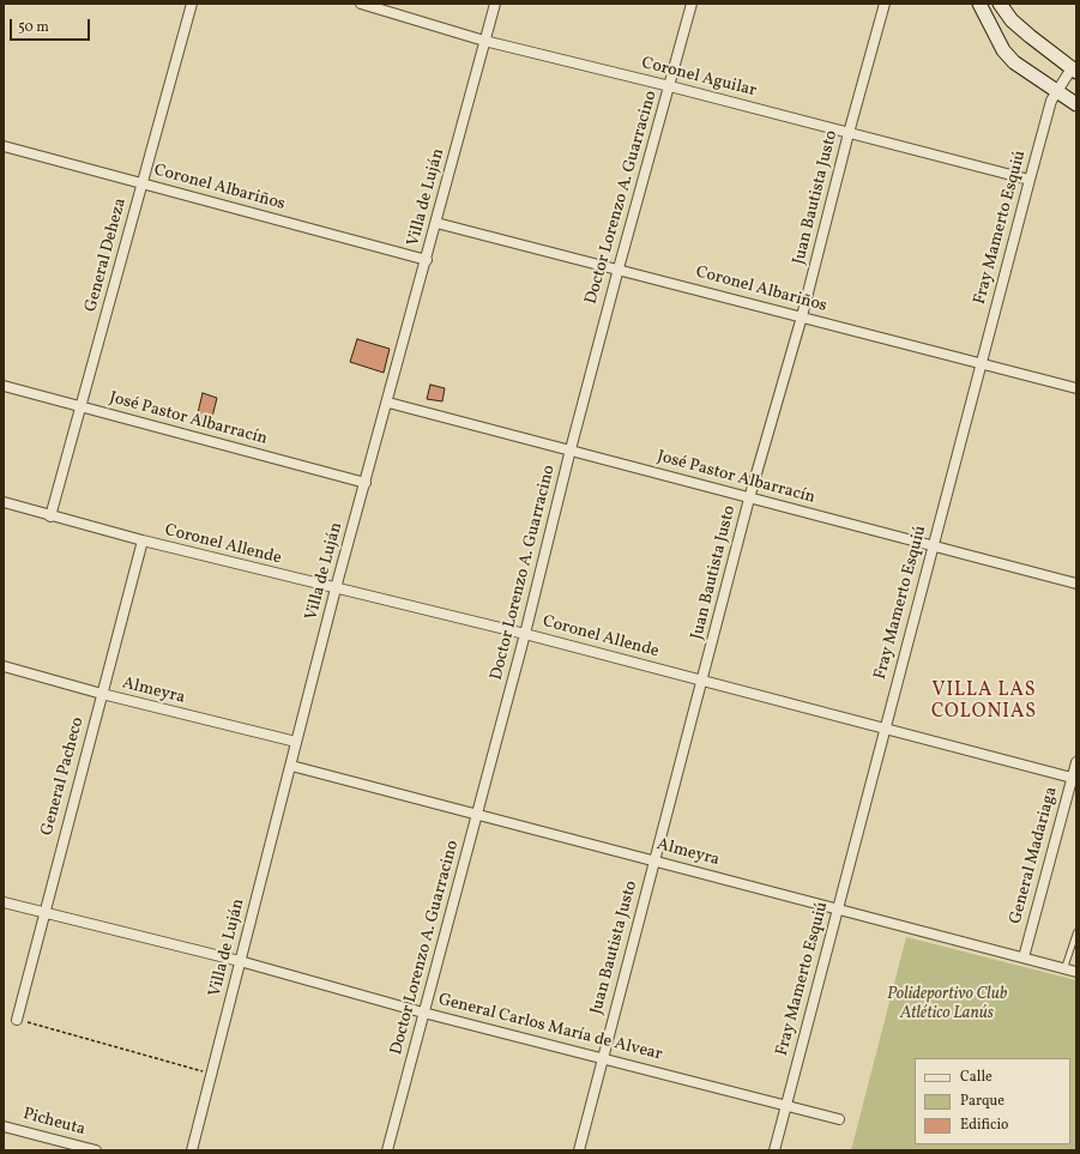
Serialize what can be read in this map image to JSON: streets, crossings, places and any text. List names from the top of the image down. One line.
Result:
{"streets":{"street":["Coronel Aguilar","Coronel Albariños","Villa de Luján","Doctor Lorenzo A. Guarracino","Juan Bautista Justo","Fray Mamerto Esquiú","General Deheza","José Pastor Albarracín","Coronel Allende","Almeyra","General Pacheco","General Madariaga","General Carlos María de Alvear","Picheuta"]},"crossings":[["Coronel Aguilar","Villa de Luján"],["Coronel Aguilar","Doctor Lorenzo A. Guarracino"],["Coronel Aguilar","Juan Bautista Justo"],["Coronel Aguilar","Fray Mamerto Esquiú"],["Coronel Albariños","Villa de Luján"],["Coronel Albariños","Doctor Lorenzo A. Guarracino"],["Coronel Albariños","Juan Bautista Justo"],["Coronel Albariños","Fray Mamerto Esquiú"],["Coronel Albariños","General Deheza"],["Villa de Luján","José Pastor Albarracín"],["Villa de Luján","Coronel Allende"],["Villa de Luján","Almeyra"],["Villa de Luján","General Carlos María de Alvear"],["Doctor Lorenzo A. Guarracino","José Pastor Albarracín"],["Doctor Lorenzo A. Guarracino","Coronel Allende"],["Doctor Lorenzo A. Guarracino","Almeyra"],["Doctor Lorenzo A. Guarracino","General Carlos María de Alvear"],["Juan Bautista Justo","José Pastor Albarracín"],["Juan Bautista Justo","Coronel Allende"],["Juan Bautista Justo","Almeyra"],["Juan Bautista Justo","General Carlos María de Alvear"],["Fray Mamerto Esquiú","José Pastor Albarracín"],["Fray Mamerto Esquiú","Coronel Allende"],["Fray Mamerto Esquiú","Almeyra"],["Fray Mamerto Esquiú","General Carlos María de Alvear"],["General Deheza","José Pastor Albarracín"],["General Deheza","Coronel Allende"],["Coronel Allende","General Pacheco"],["Coronel Allende","General Madariaga"],["Almeyra","General Pacheco"],["Almeyra","General Madariaga"],["General Pacheco","General Carlos María de Alvear"]],"districts":["VILLA LAS COLONIAS"],"parks":["Polideportivo Club Atlético Lanús"],"legend":["Calle","Parque","Edificio"],"scale_bar":"50 m"}
